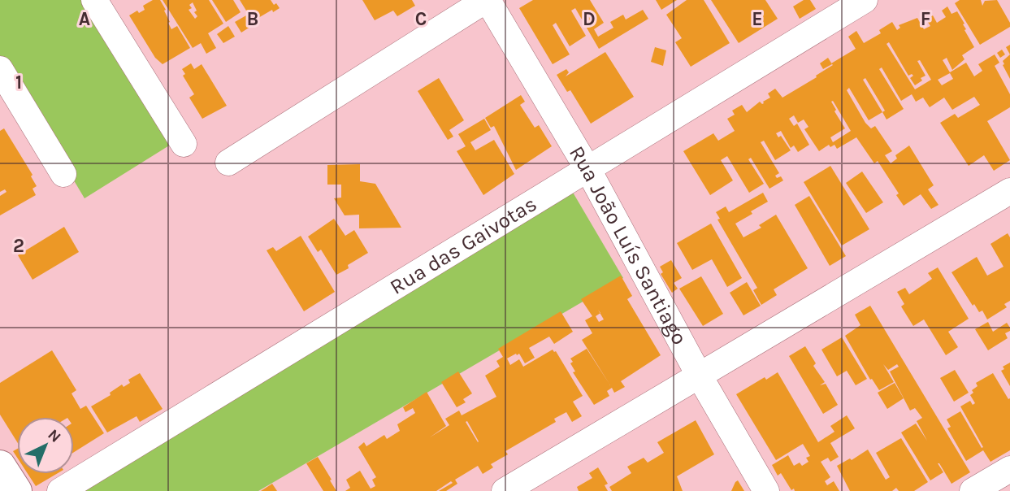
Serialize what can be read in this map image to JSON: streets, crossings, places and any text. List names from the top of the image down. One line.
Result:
{"streets":{"street":["Rua João Luís Santiago","Rua das Gaivotas"]},"crossings":[["Rua João Luís Santiago","Rua das Gaivotas"]],"north":"top right","grid":{"columns":["A","B","C","D","E","F"],"rows":["1","2"]}}
